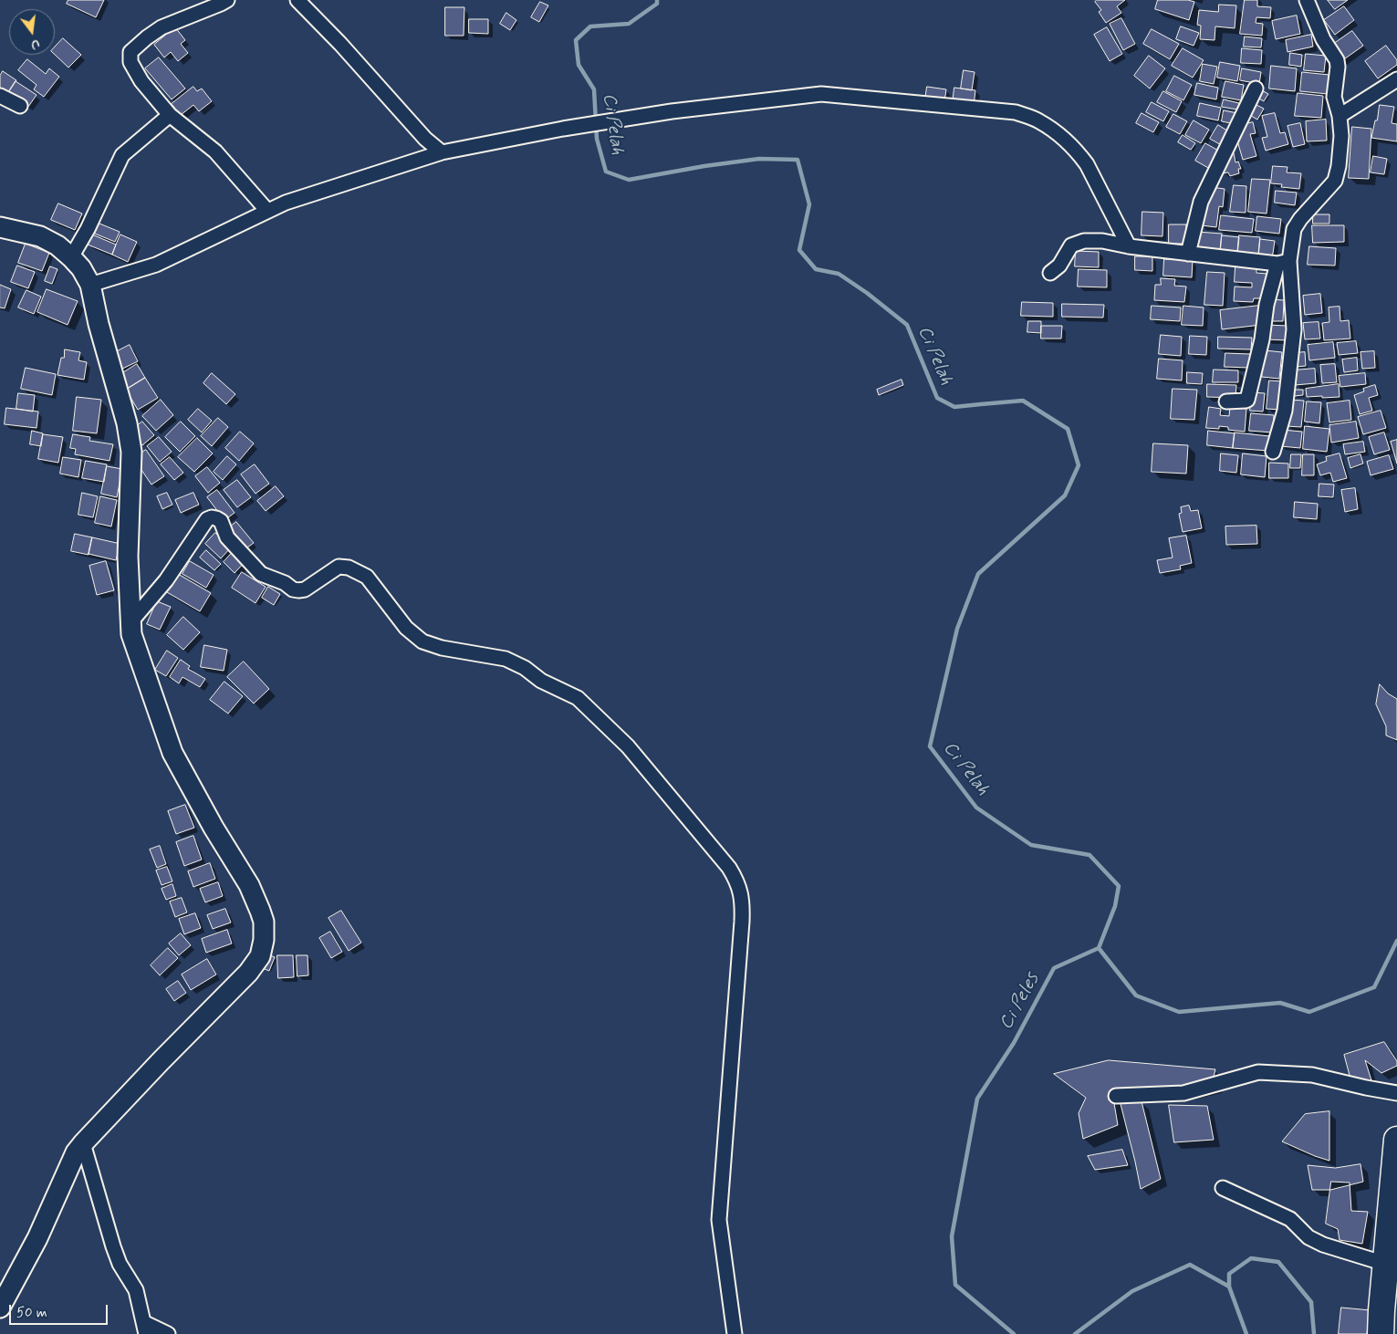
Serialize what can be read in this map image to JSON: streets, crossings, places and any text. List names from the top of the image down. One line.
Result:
{"water":["Ci Pelah","Ci Peles"],"scale_bar":"50 m","north":"bottom"}
